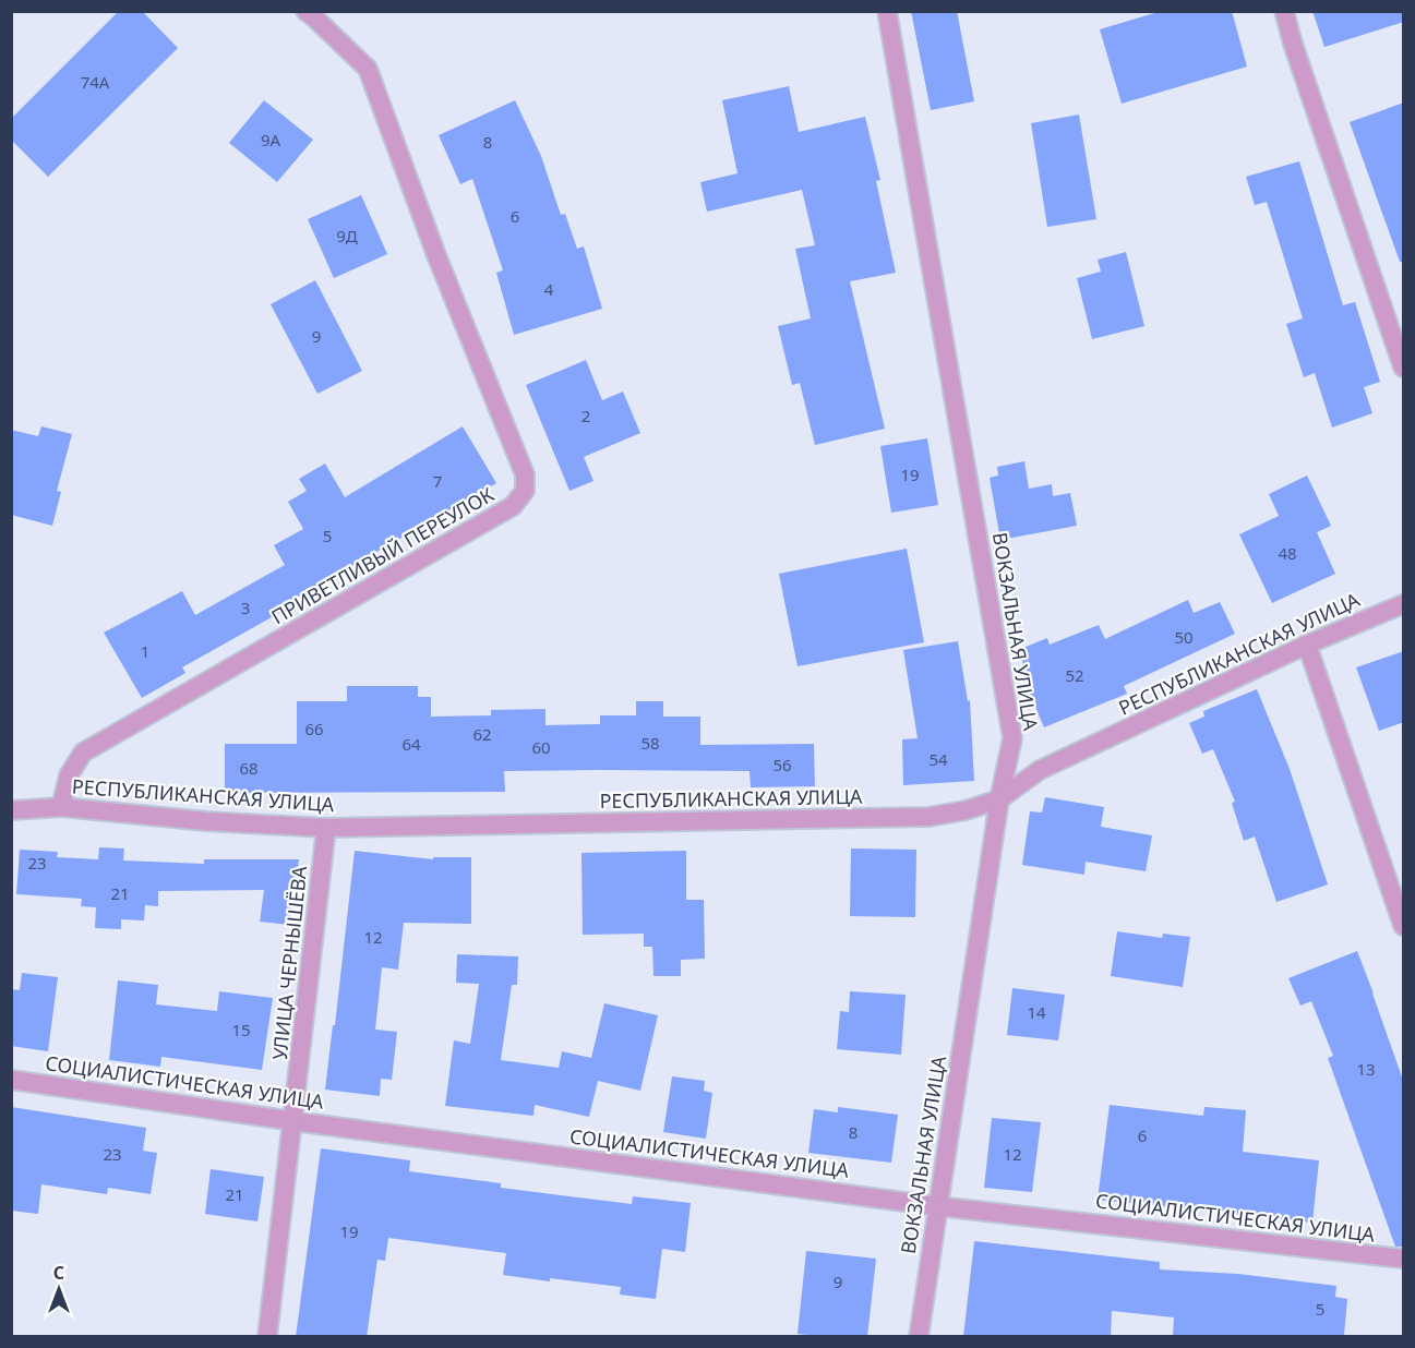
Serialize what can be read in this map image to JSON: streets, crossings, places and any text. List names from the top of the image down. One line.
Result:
{"streets":{"street":["ПРИВЕТЛИВЫЙ ПЕРЕУЛОК","ВОКЗАЛЬНАЯ УЛИЦА","РЕСПУБЛИКАНСКАЯ УЛИЦА","УЛИЦА ЧЕРНЫШЁВА","СОЦИАЛИСТИЧЕСКАЯ УЛИЦА"]},"crossings":[["ПРИВЕТЛИВЫЙ ПЕРЕУЛОК","РЕСПУБЛИКАНСКАЯ УЛИЦА"],["ВОКЗАЛЬНАЯ УЛИЦА","РЕСПУБЛИКАНСКАЯ УЛИЦА"],["ВОКЗАЛЬНАЯ УЛИЦА","СОЦИАЛИСТИЧЕСКАЯ УЛИЦА"],["РЕСПУБЛИКАНСКАЯ УЛИЦА","УЛИЦА ЧЕРНЫШЁВА"],["УЛИЦА ЧЕРНЫШЁВА","СОЦИАЛИСТИЧЕСКАЯ УЛИЦА"]],"house_numbers":["74А","9А","8","6","9Д","4","9","2","19","7","5","48","3","50","1","52","66","62","58","64","60","54","56","68","23","21","12","14","15","13","8","6","23","12","21","19","9","5"],"north":"top"}
